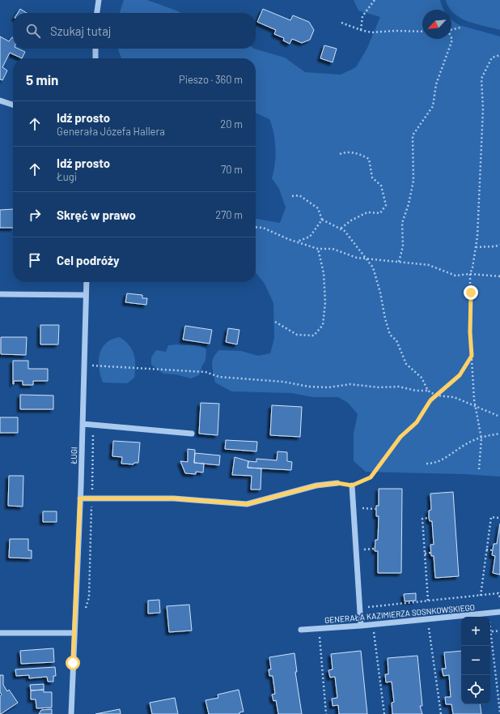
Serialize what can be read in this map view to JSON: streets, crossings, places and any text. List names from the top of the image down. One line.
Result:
{"streets":{"street":["ŁUGI","GENERAŁA KAZIMIERZA SOSNKOWSKIEGO"]},"north":"bottom left","page":{"search":"Szukaj tutaj","heading":["5 min","Pieszo · 360 m"],"list":[["Idź prosto","Generała Józefa Hallera","20 m"],["Idź prosto","Ługi","70 m"],["Skręć w prawo","270 m"],"Cel podróży"],"map_buttons":["+","−"]}}
